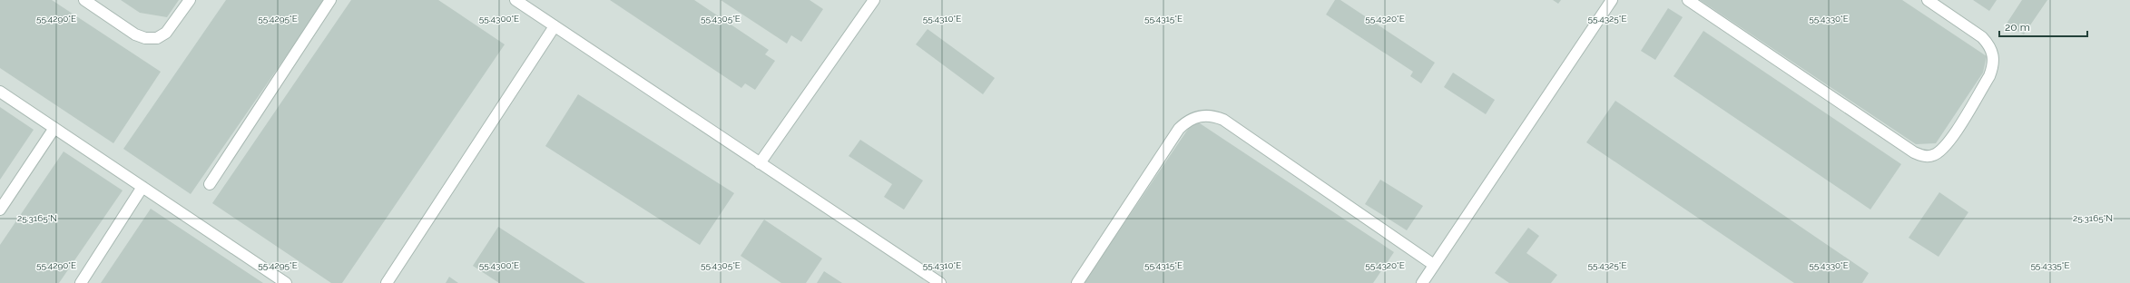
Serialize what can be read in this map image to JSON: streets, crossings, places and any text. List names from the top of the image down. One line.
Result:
{"scale_bar":"20 m","coordinates":["55.4290°E","55.4295°E","55.4300°E","55.4305°E","55.4310°E","55.4315°E","55.4320°E","55.4325°E","55.4330°E","25.3165°N","55.4335°E"]}
